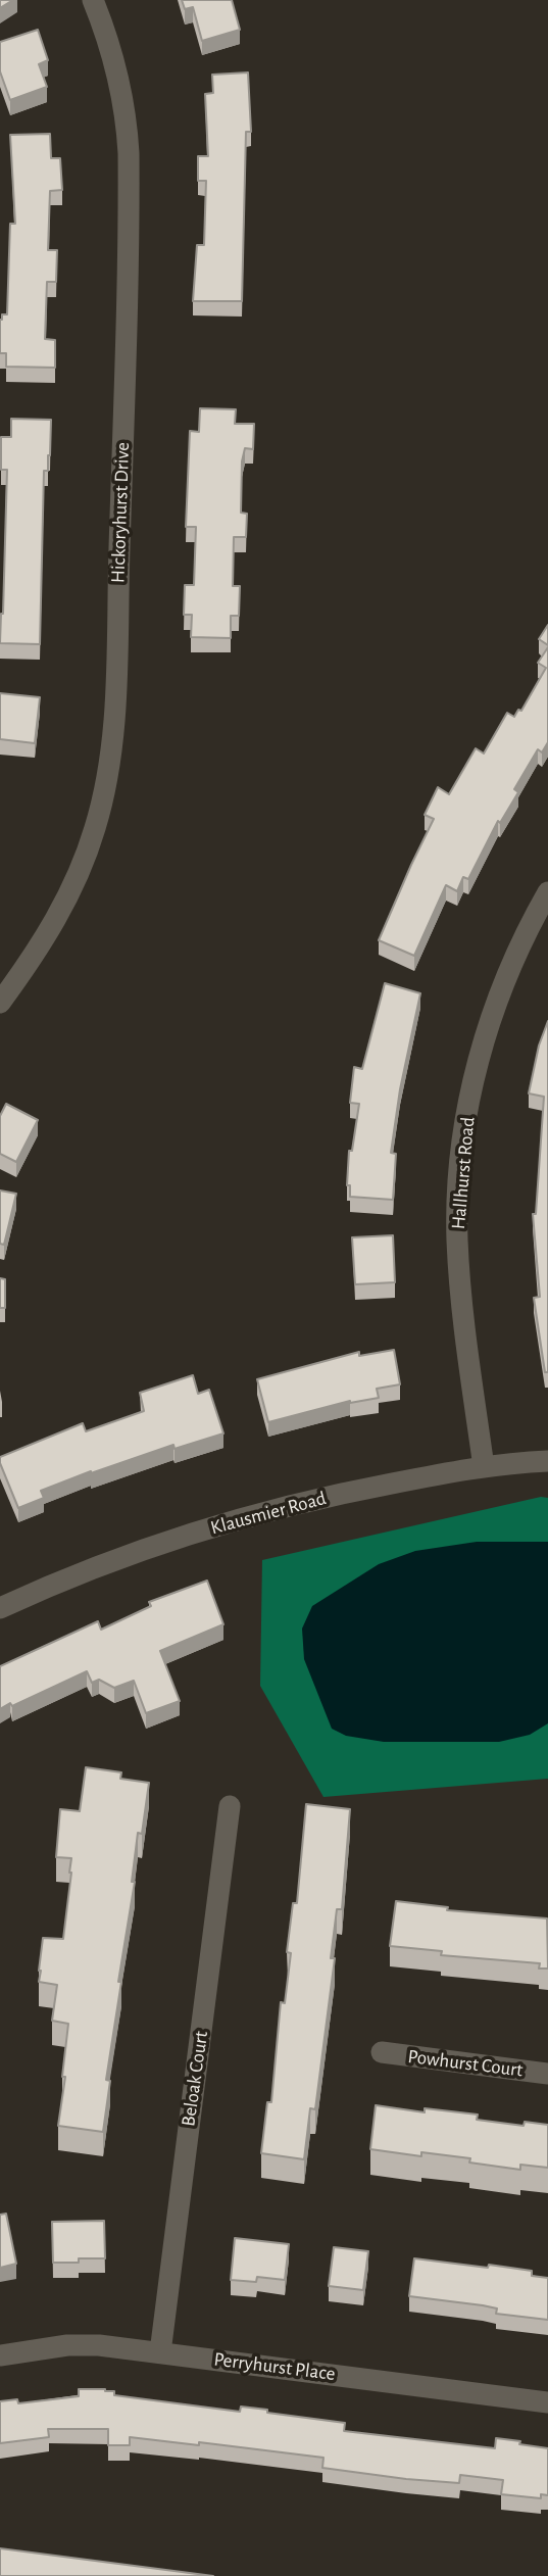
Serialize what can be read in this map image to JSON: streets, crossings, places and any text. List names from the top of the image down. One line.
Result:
{"streets":{"street":["Hickoryhurst Drive","Hallhurst Road","Klausmier Road","Powhurst Court","Beloak Court","Perryhurst Place"]},"crossings":[["Hallhurst Road","Klausmier Road"],["Beloak Court","Perryhurst Place"]]}
